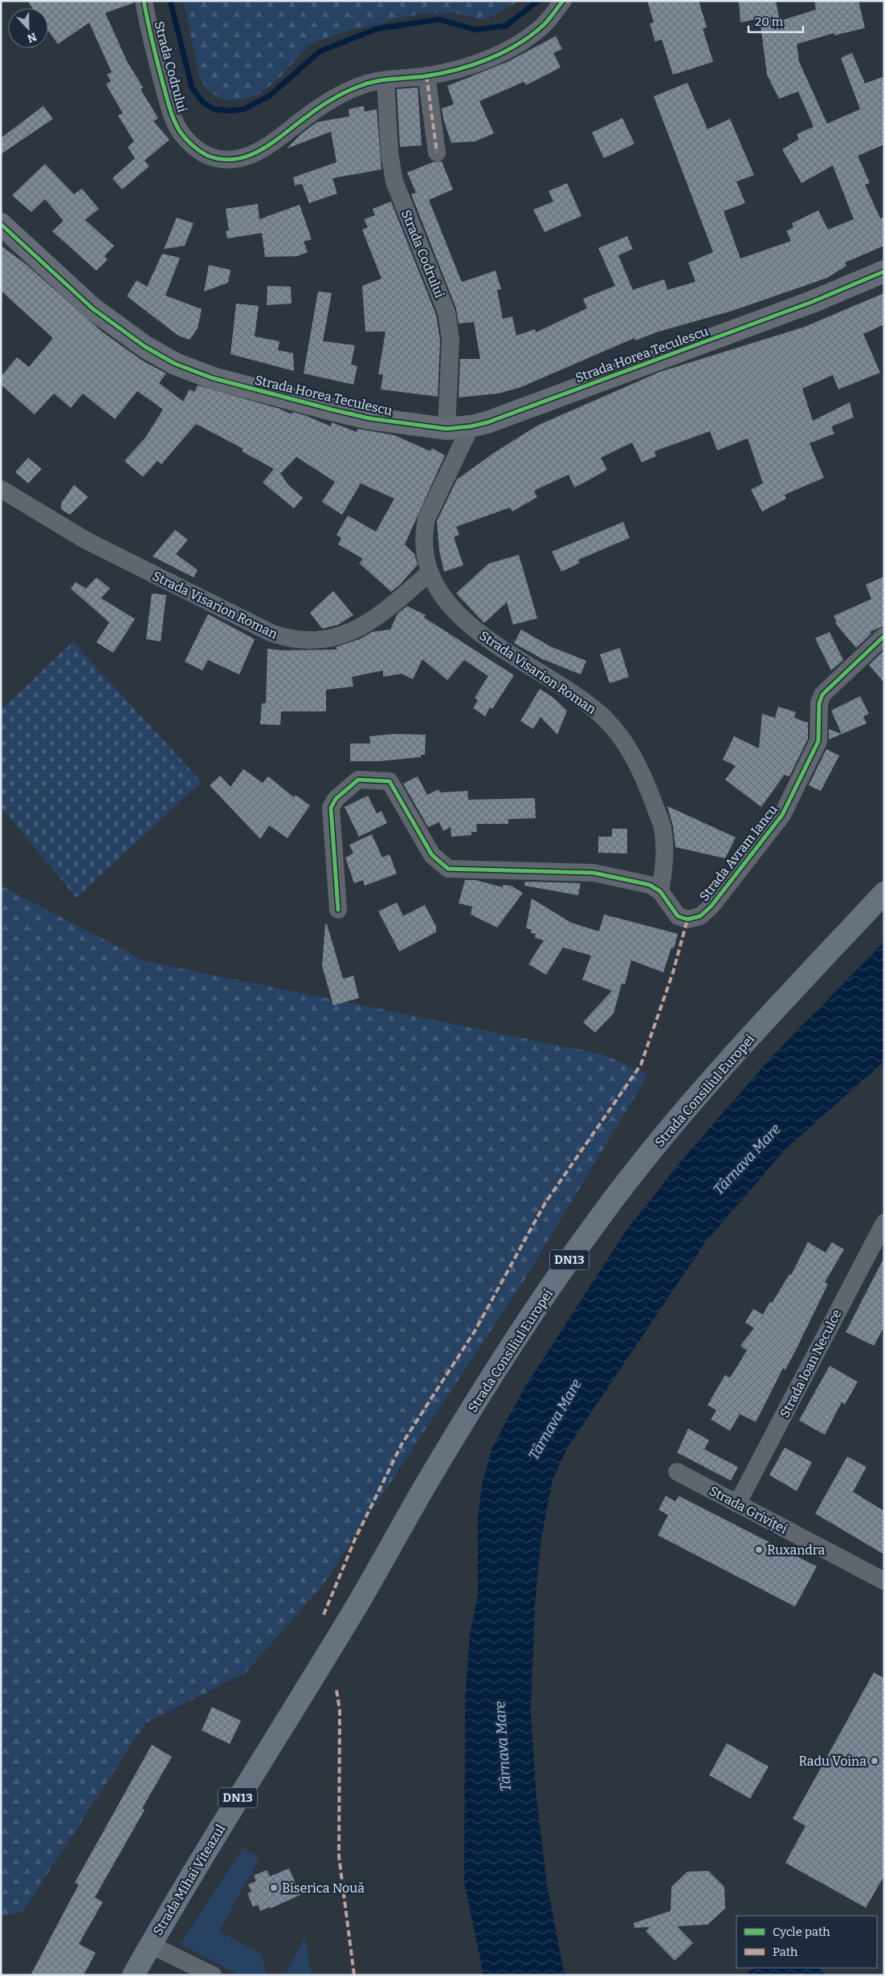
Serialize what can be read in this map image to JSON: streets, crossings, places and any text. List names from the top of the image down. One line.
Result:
{"streets":{"highway":["Strada Consiliul Europei","DN13","Strada Mihai Viteazul"],"street":["Strada Codrului","Strada Horea Teculescu","Strada Visarion Roman","Strada Avram Iancu","Strada Ioan Neculce","Strada Griviței"]},"crossings":[["Strada Codrului","Strada Horea Teculescu"],["Strada Horea Teculescu","Strada Visarion Roman"],["Strada Visarion Roman","Strada Avram Iancu"],["Strada Consiliul Europei","Strada Mihai Viteazul"],["Strada Ioan Neculce","Strada Griviței"]],"water":["Târnava Mare"],"places":["Ruxandra","Radu Voina","Biserica Nouă"],"legend":["Cycle path","Path"],"scale_bar":"20 m","north":"bottom"}
